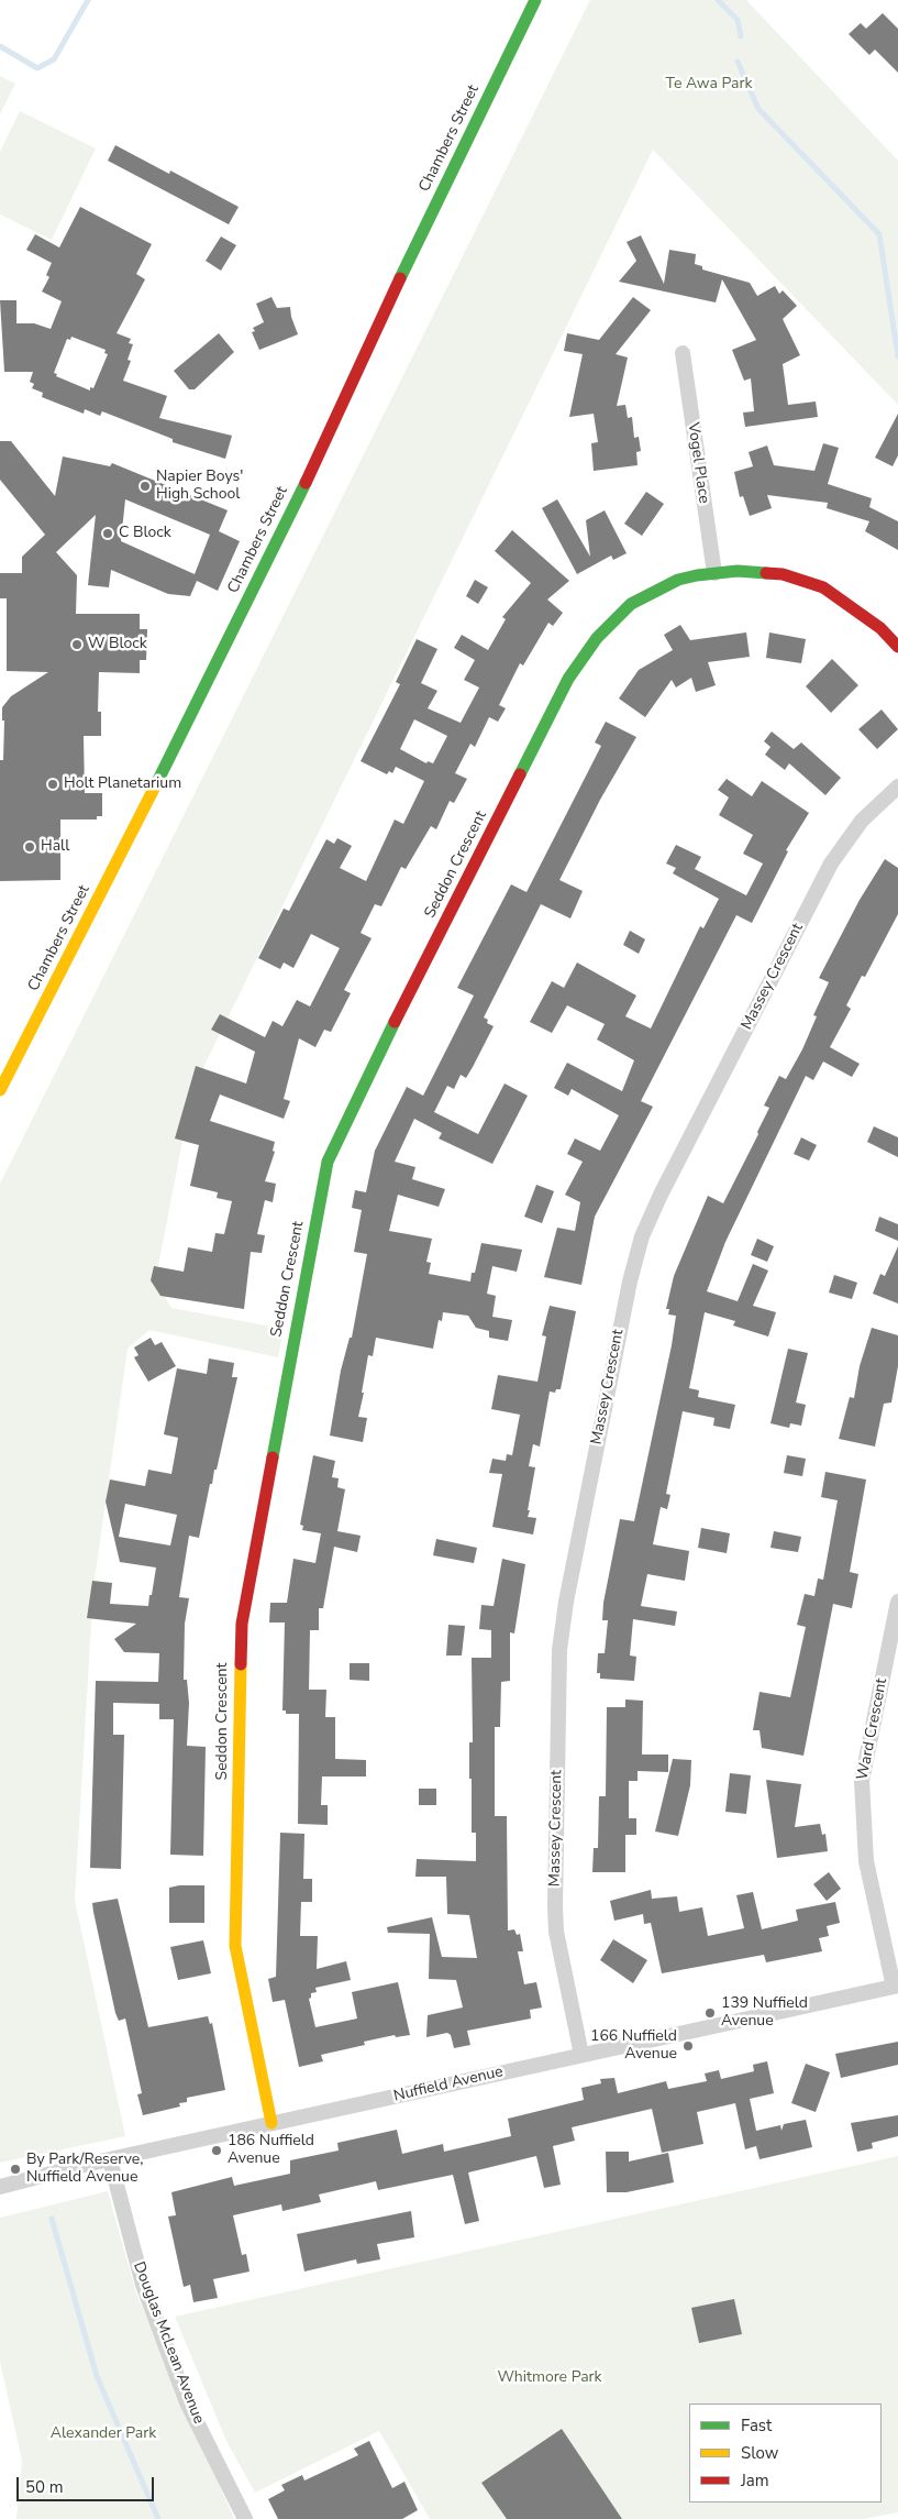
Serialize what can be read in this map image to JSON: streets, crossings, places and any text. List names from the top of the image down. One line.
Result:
{"streets":{"street":["Chambers Street","Vogel Place","Seddon Crescent","Massey Crescent","Ward Crescent","Nuffield Avenue","Douglas McLean Avenue"]},"crossings":[["Vogel Place","Seddon Crescent"],["Seddon Crescent","Nuffield Avenue"],["Massey Crescent","Nuffield Avenue"],["Ward Crescent","Nuffield Avenue"],["Nuffield Avenue","Douglas McLean Avenue"]],"parks":["Te Awa Park","Whitmore Park","Alexander Park"],"places":["Napier Boys' High School","C Block","W Block","Holt Planetarium","Hall","139 Nuffield Avenue","166 Nuffield Avenue","186 Nuffield Avenue","By Park/Reserve, Nuffield Avenue"],"legend":["Fast","Slow","Jam"],"scale_bar":"50 m"}
